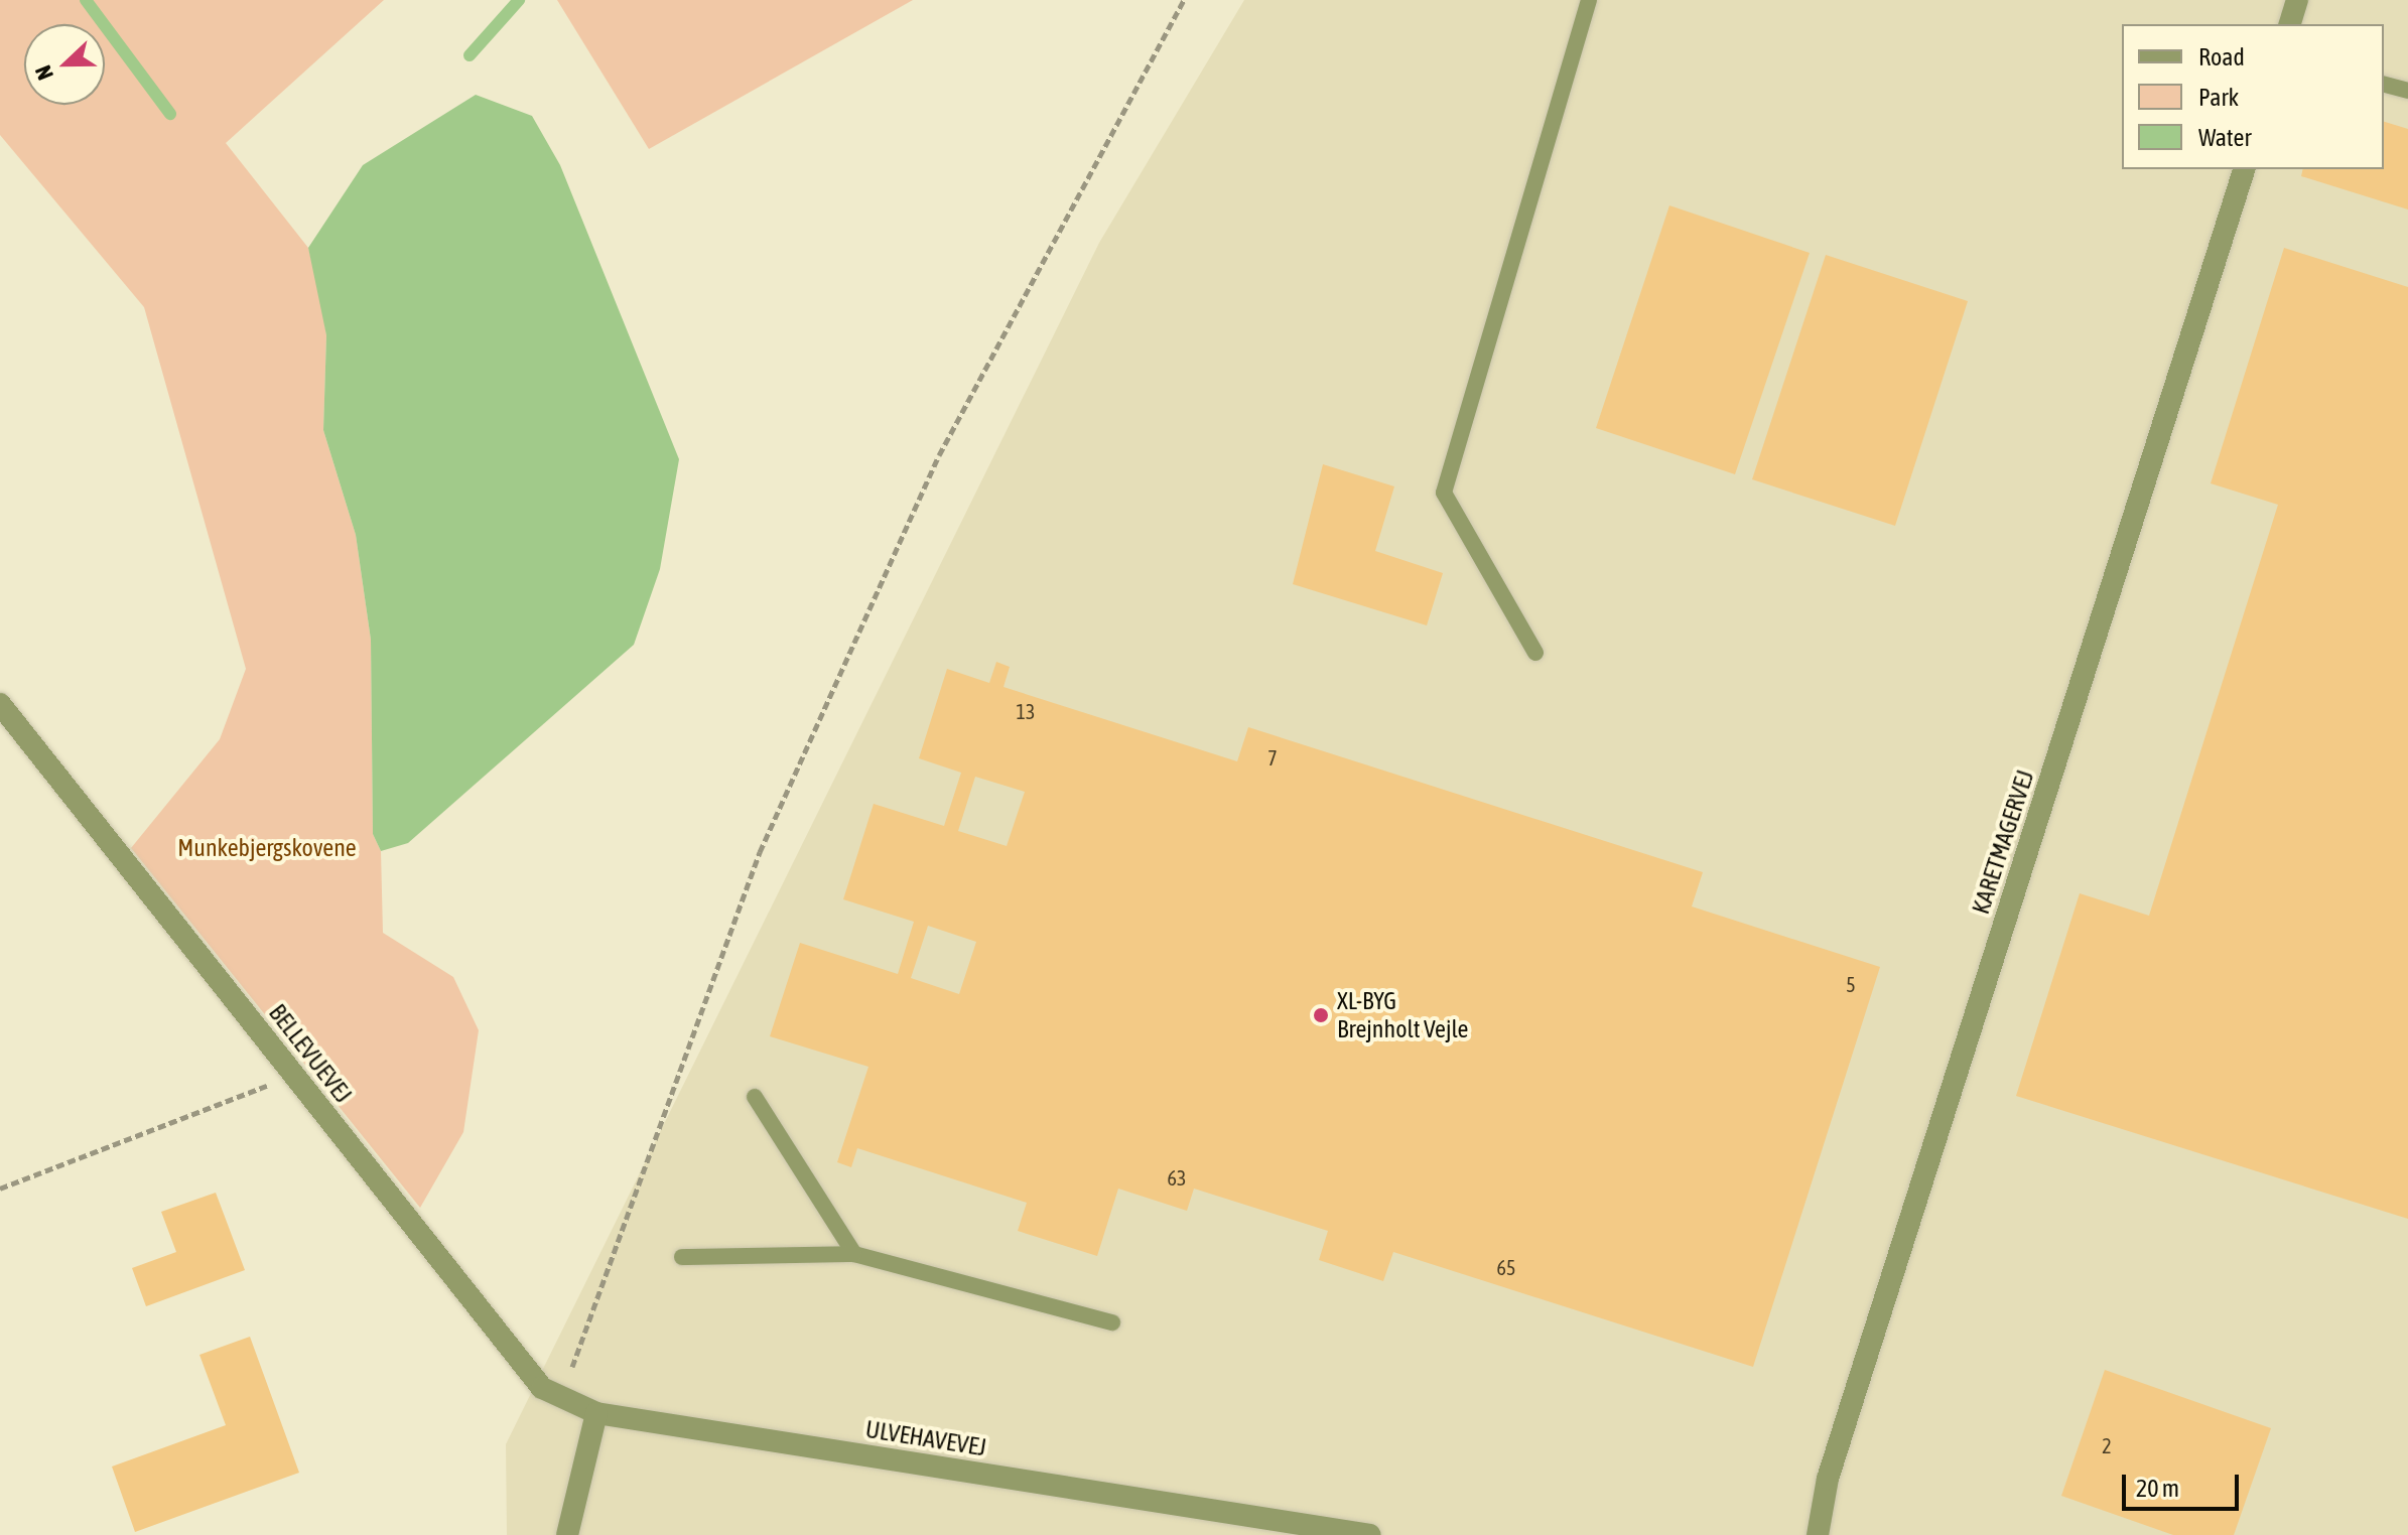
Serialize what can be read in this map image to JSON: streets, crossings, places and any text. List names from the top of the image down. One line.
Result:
{"streets":{"street":["KARETMAGERVEJ","BELLEVUEVEJ","ULVEHAVEVEJ"]},"crossings":[["BELLEVUEVEJ","ULVEHAVEVEJ"]],"parks":["Munkebjergskovene"],"places":["XL-BYG Brejnholt Vejle"],"house_numbers":["13","7","5","63","65","2"],"legend":["Road","Park","Water"],"scale_bar":"20 m","north":"left"}
